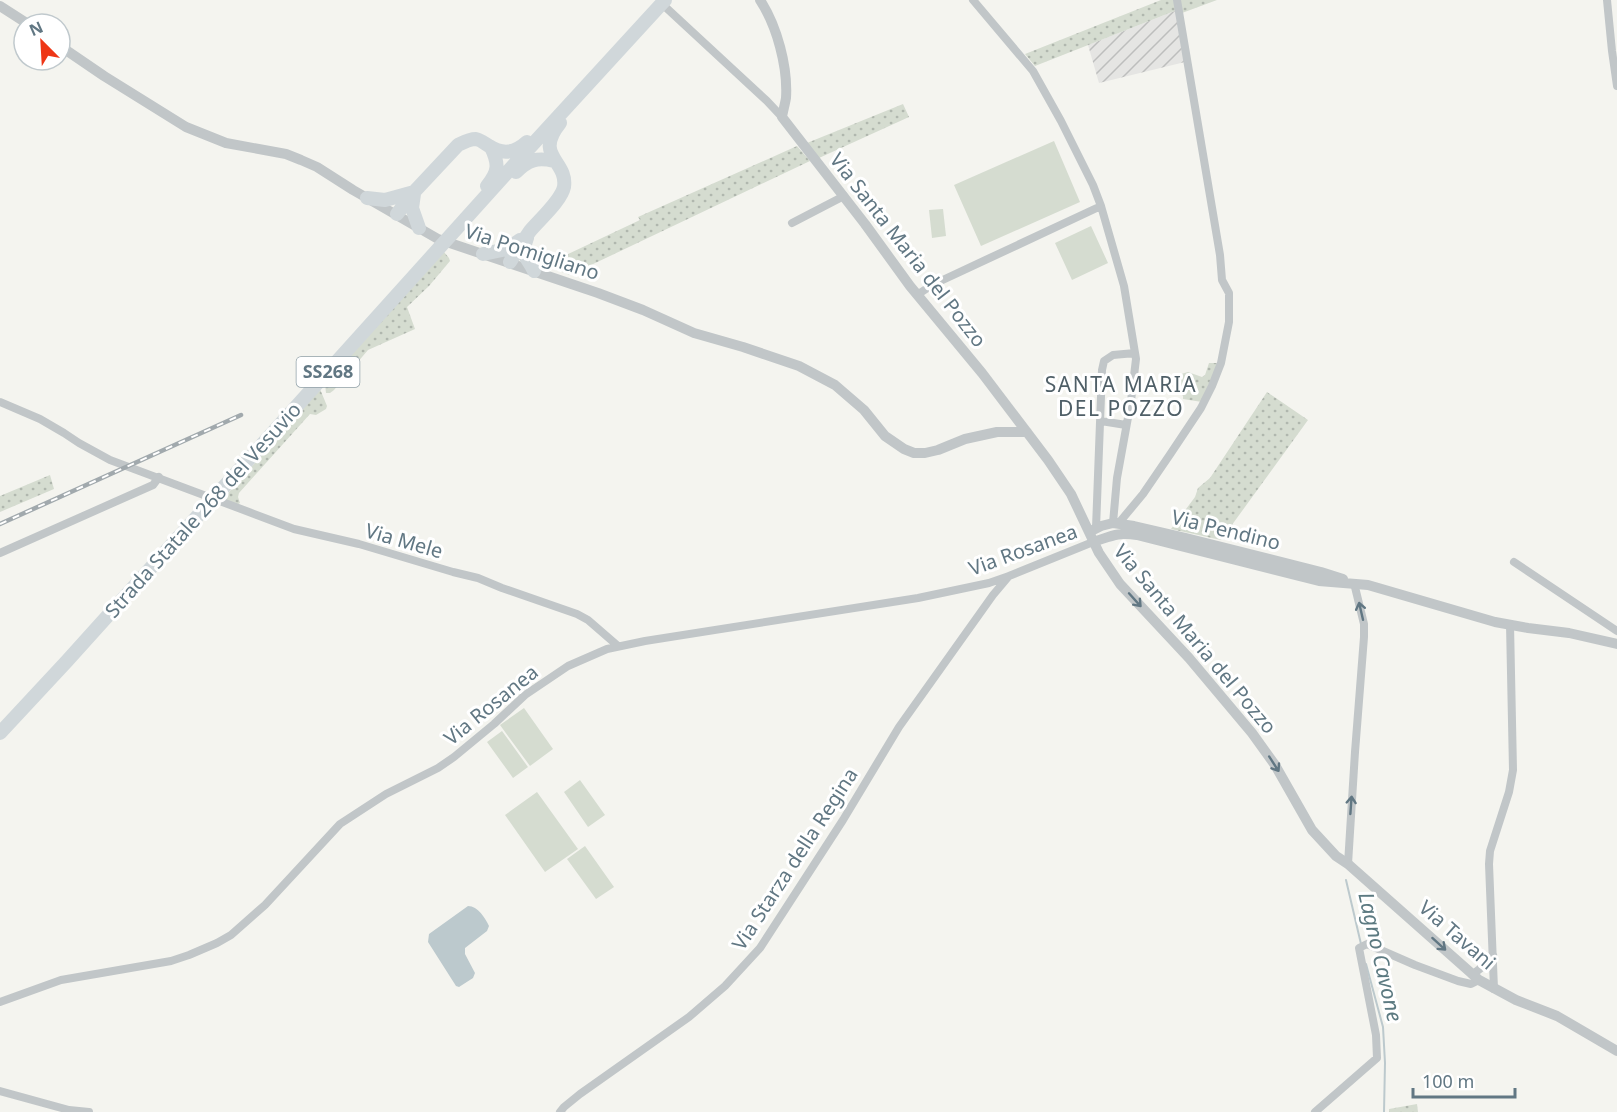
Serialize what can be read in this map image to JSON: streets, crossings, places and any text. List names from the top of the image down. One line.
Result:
{"streets":{"highway":["SS268","Strada Statale 268 del Vesuvio"],"street":["Via Santa Maria del Pozzo","Via Pomigliano","Via Pendino","Via Mele","Via Rosanea","Via Starza della Regina","Via Tavani"]},"crossings":[["Via Santa Maria del Pozzo","Via Pomigliano"],["Via Santa Maria del Pozzo","Via Pendino"],["Via Santa Maria del Pozzo","Via Rosanea"],["Via Santa Maria del Pozzo","Via Tavani"],["SS268","Strada Statale 268 del Vesuvio"],["Via Pendino","Via Rosanea"],["Via Mele","Via Rosanea"],["Via Rosanea","Via Starza della Regina"]],"one_way":["Via Santa Maria del Pozzo","Via Tavani"],"districts":["SANTA MARIA DEL POZZO"],"water":["Lagno Cavone"],"scale_bar":"100 m","north":"top left"}
